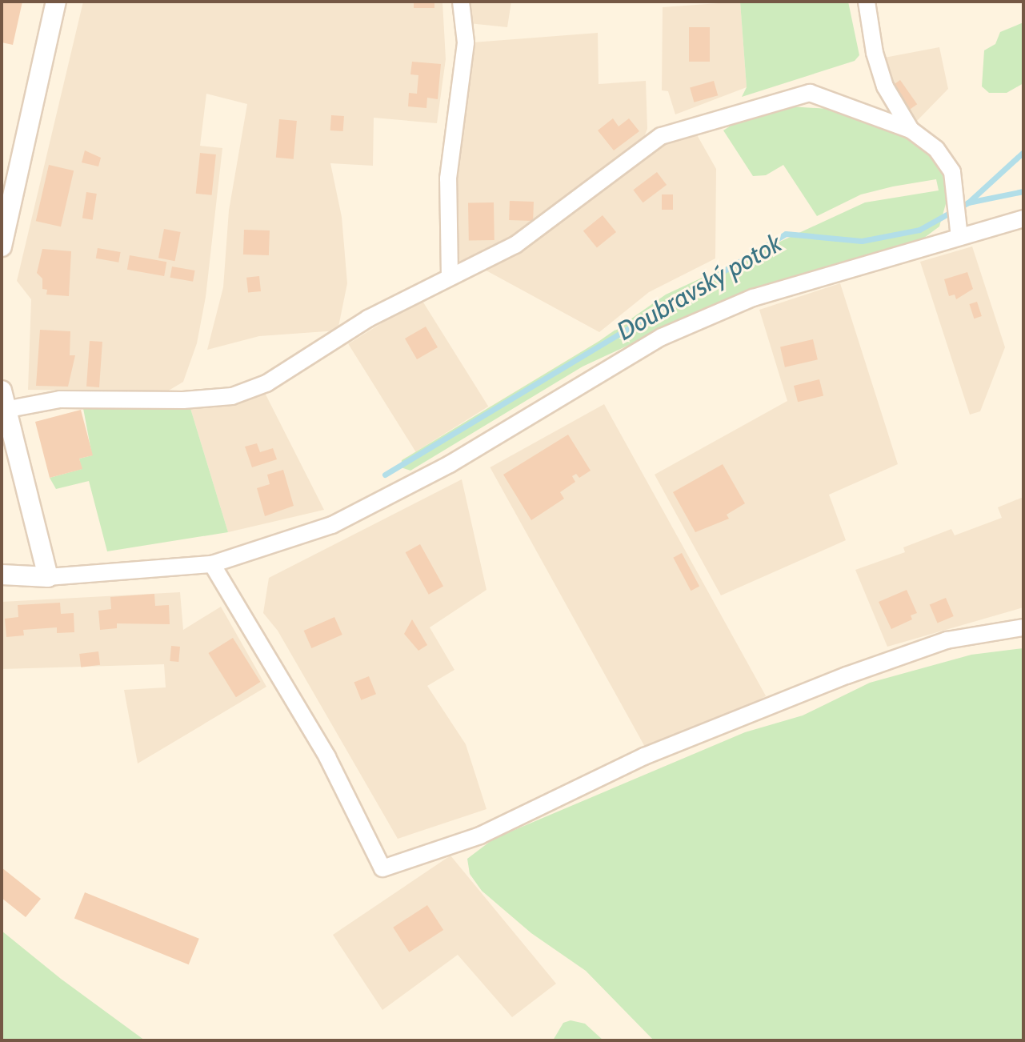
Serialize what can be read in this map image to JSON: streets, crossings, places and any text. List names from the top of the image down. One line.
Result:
{"water":["Doubravský potok"]}
